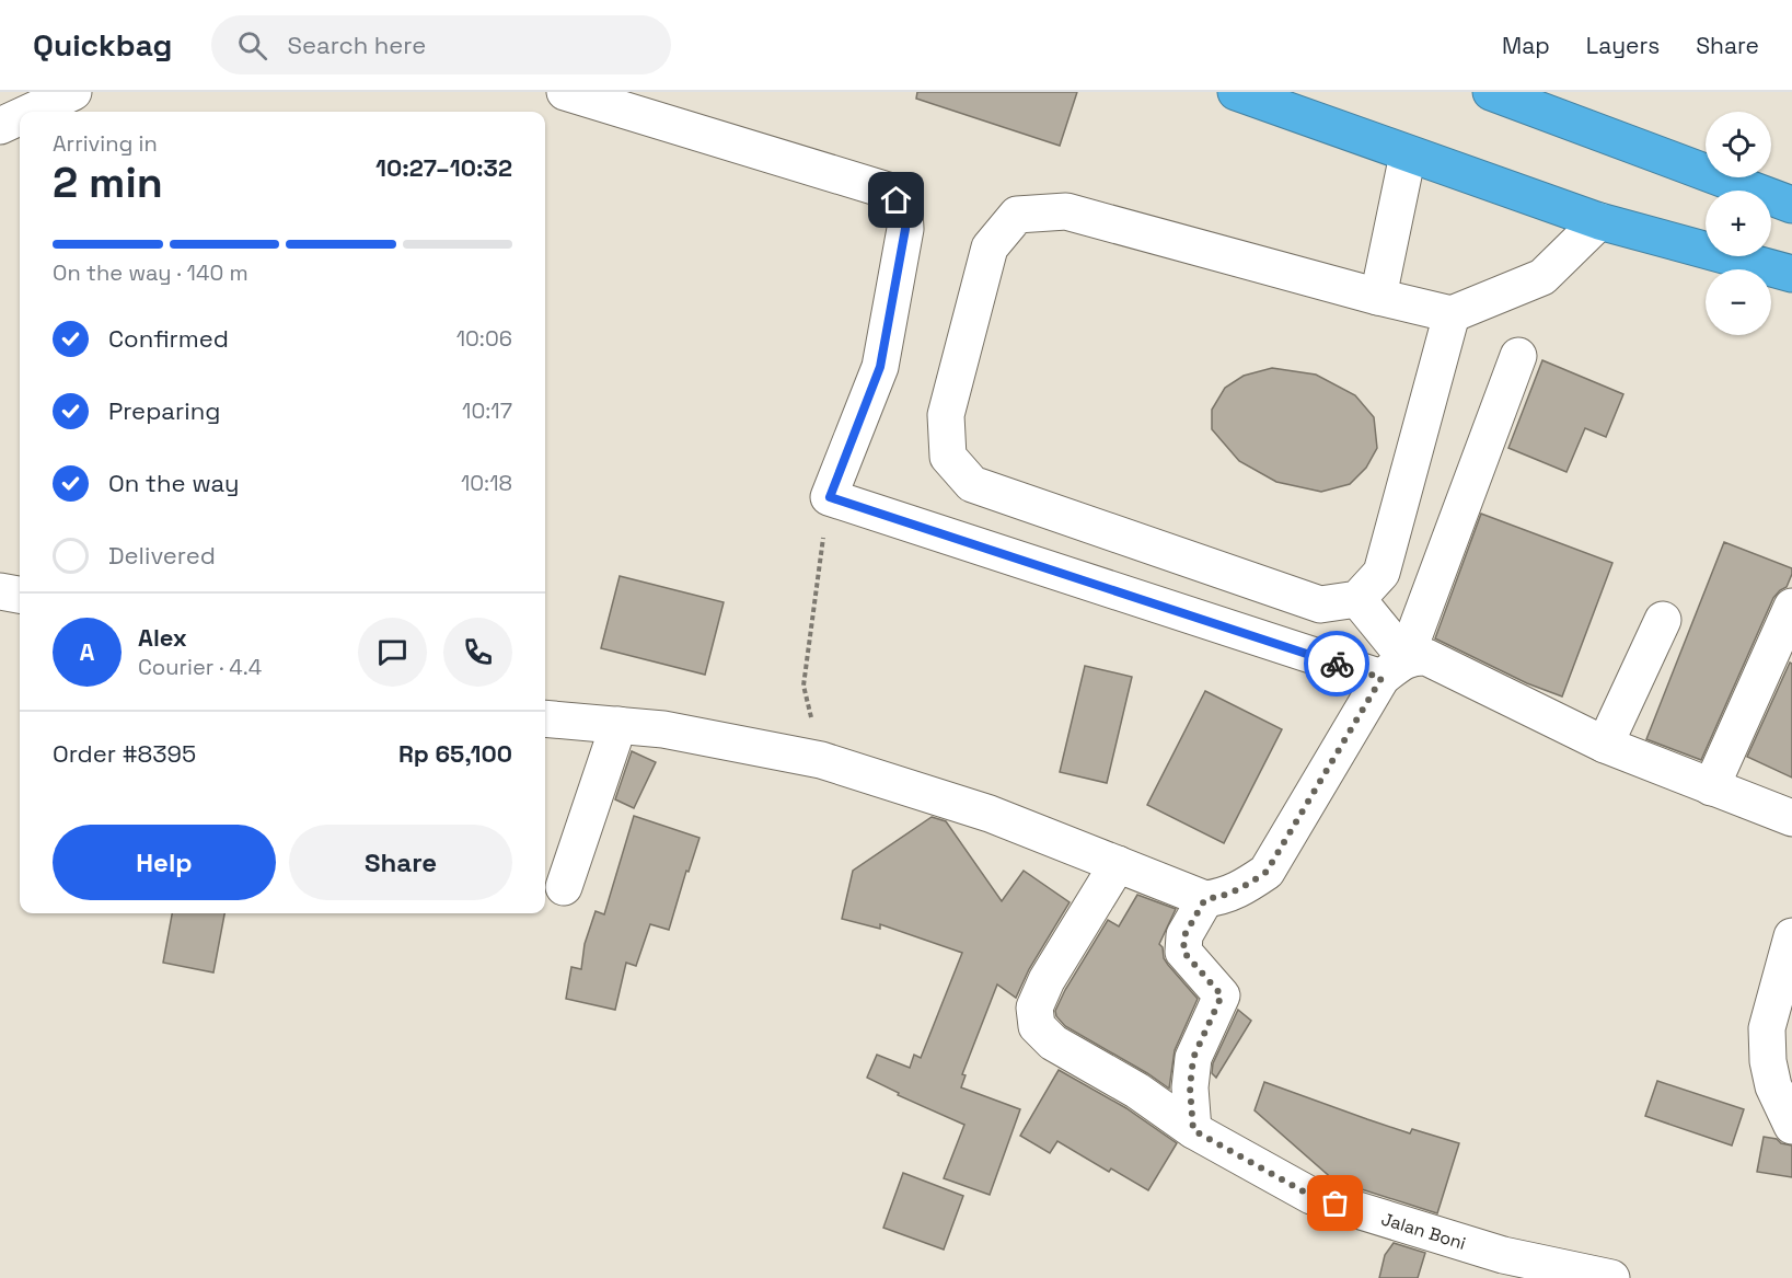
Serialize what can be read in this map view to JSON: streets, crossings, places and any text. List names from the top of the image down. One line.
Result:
{"streets":{"street":["Jalan Boni"]},"page":{"header":"Quickbag","search":"Search here","nav":["Map","Layers","Share"],"map_buttons":["+","−"],"heading":["2 min","Arriving in","10:27–10:32"],"panel":["Alex","Courier · 4.4","Order #8395","Rp 65,100"],"bar":"On the way · 140 m","list":[["Confirmed","10:06"],["Preparing","10:17"],["On the way","10:18"],"Delivered"],"round":"A","buttons":["Help","Share"]}}
